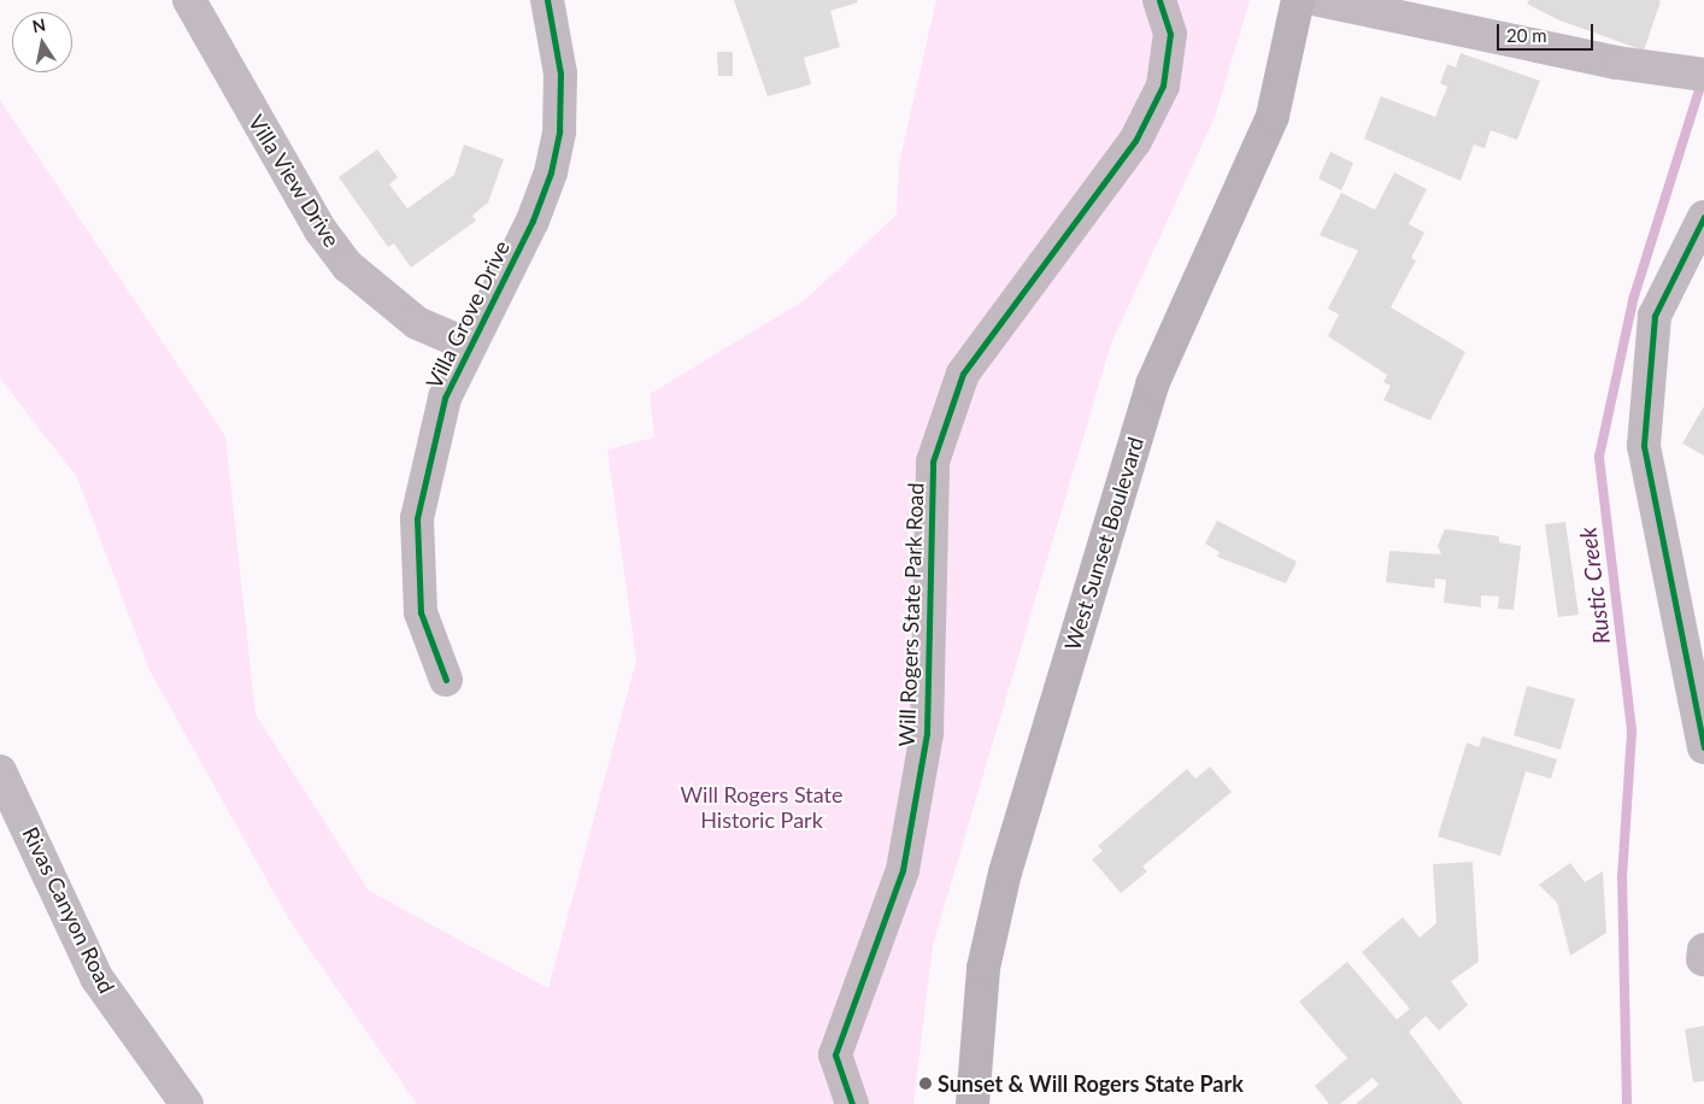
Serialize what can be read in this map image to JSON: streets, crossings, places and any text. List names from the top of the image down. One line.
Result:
{"streets":{"main road":["West Sunset Boulevard"],"street":["Villa View Drive","Villa Grove Drive","Will Rogers State Park Road","Rivas Canyon Road"]},"crossings":[["Villa View Drive","Villa Grove Drive"]],"water":["Rustic Creek"],"parks":["Will Rogers State Historic Park"],"places":["Sunset & Will Rogers State Park"],"scale_bar":"20 m","north":"top"}
